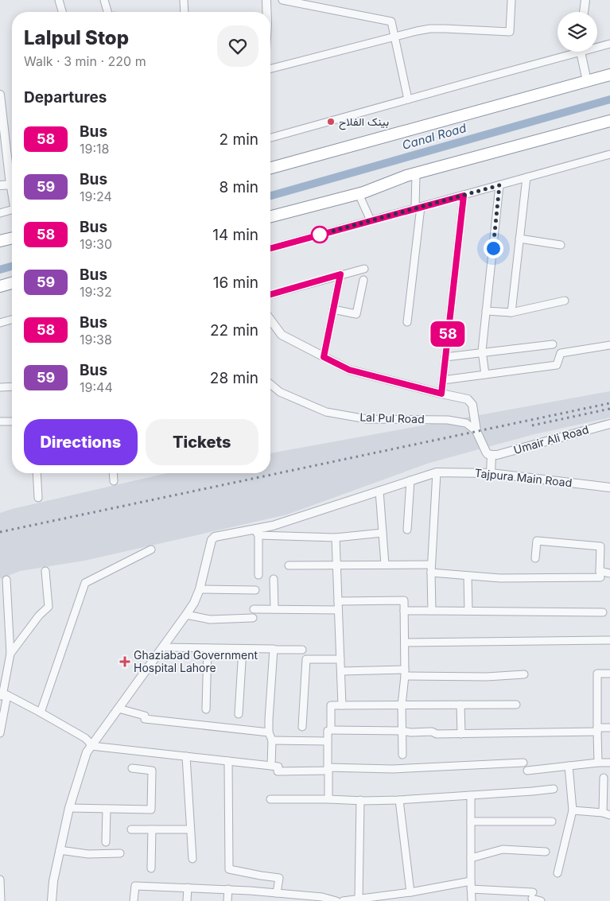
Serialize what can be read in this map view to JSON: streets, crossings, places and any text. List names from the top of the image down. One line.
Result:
{"streets":{"street":["Lal Pul Road","Umair Ali Road","Tajpura Main Road"]},"water":["Canal Road"],"places":{"other":["بینک الفلاح"],"health":["Ghaziabad Government Hospital Lahore"]},"lines":["bus line 58"],"page":{"on_map":"58","heading":[["Lalpul Stop","Walk · 3 min · 220 m"],"Departures"],"list":[{"mark":"58","name":"Bus","note":"19:18","value":"2 min"},{"mark":"59","name":"Bus","note":"19:24","value":"8 min"},{"mark":"58","name":"Bus","note":"19:30","value":"14 min"},{"mark":"59","name":"Bus","note":"19:32","value":"16 min"},{"mark":"58","name":"Bus","note":"19:38","value":"22 min"},{"mark":"59","name":"Bus","note":"19:44","value":"28 min"}],"buttons":["Directions","Tickets"]}}
